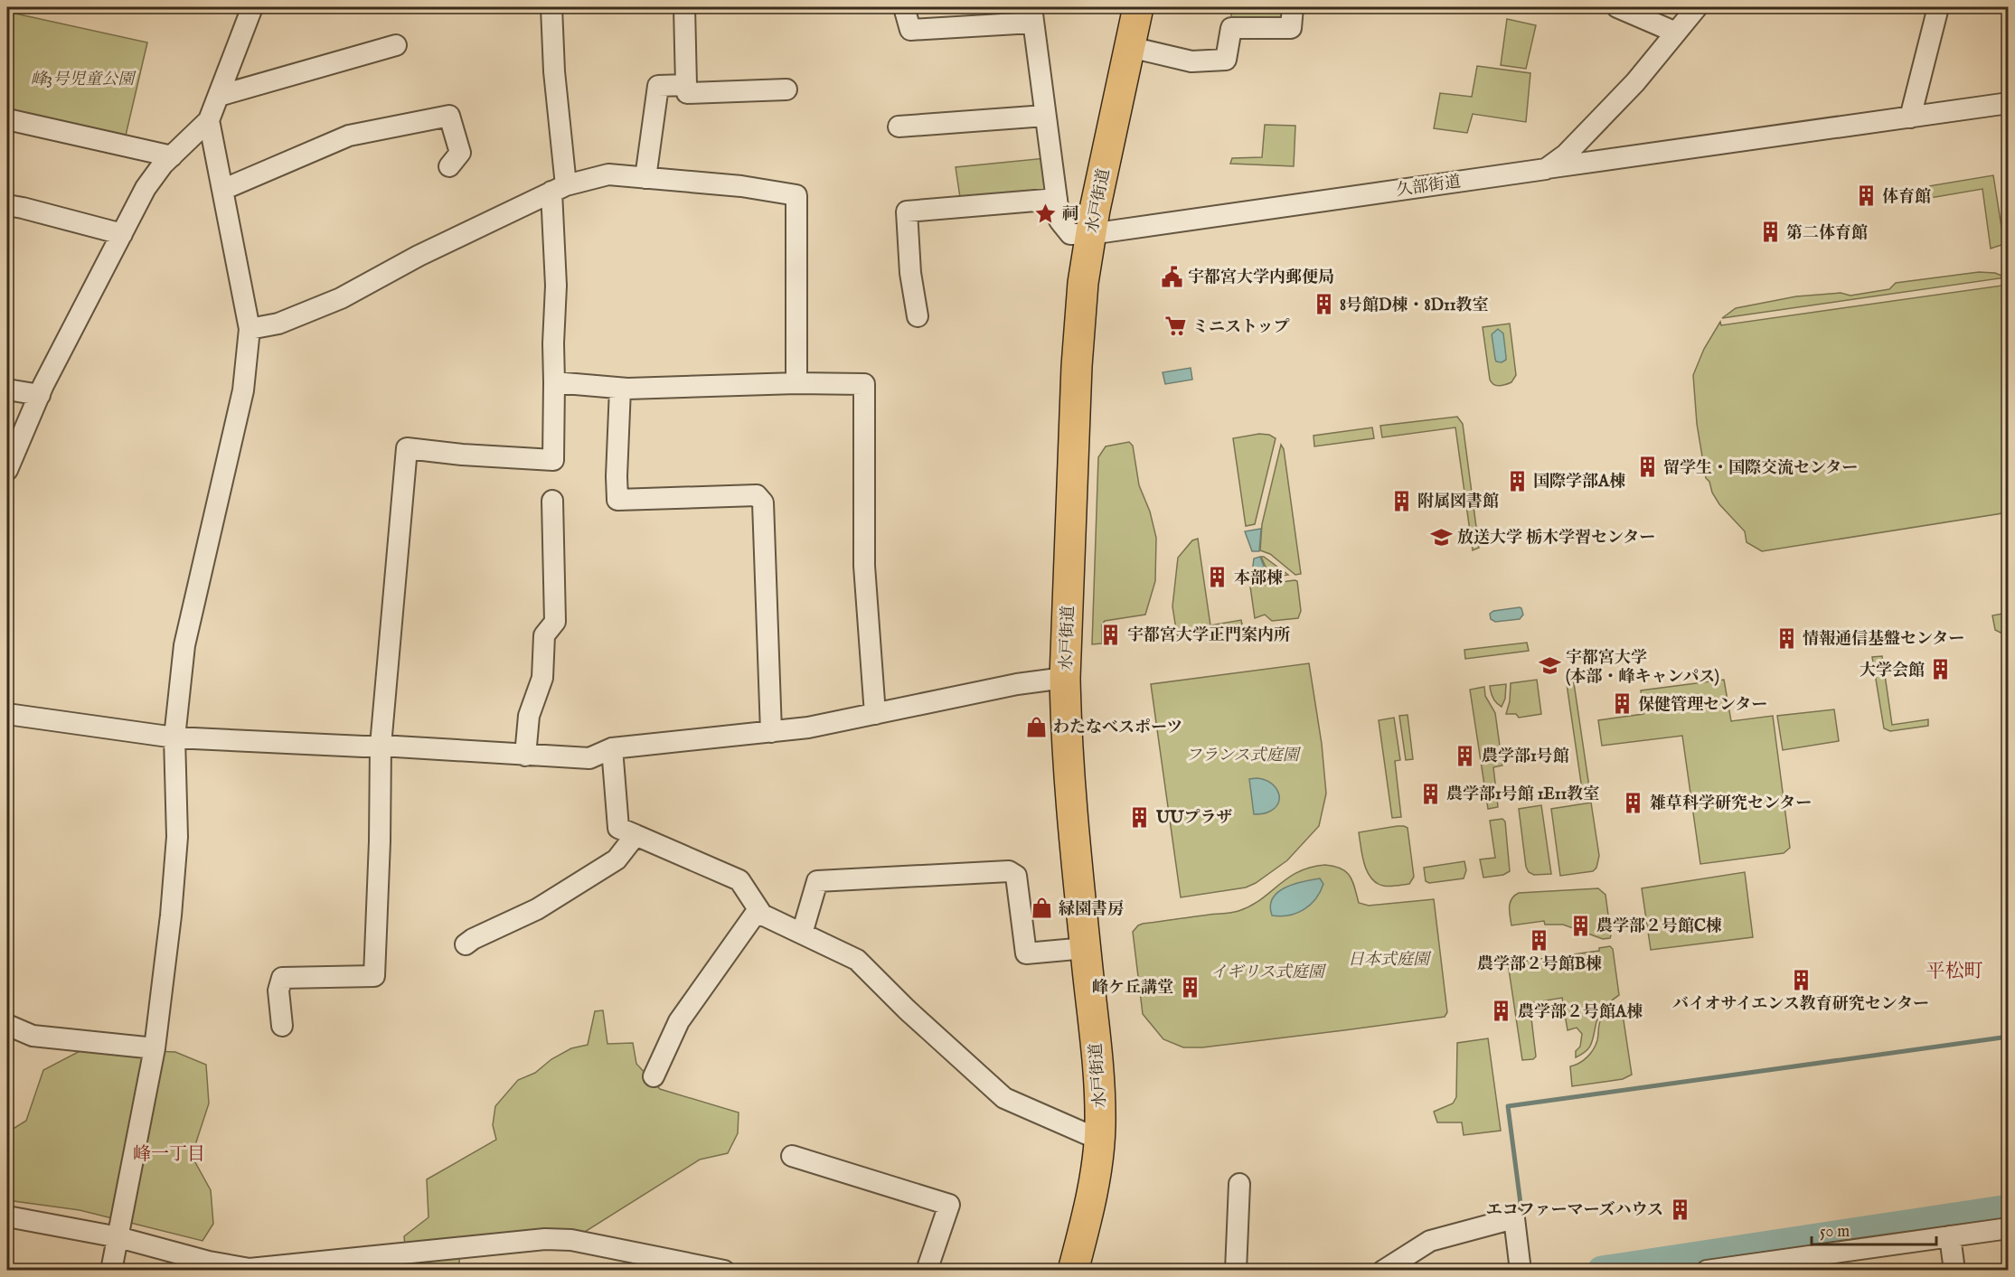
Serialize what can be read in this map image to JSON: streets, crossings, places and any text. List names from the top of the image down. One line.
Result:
{"streets":{"highway":["水戸街道"],"street":["久部街道"]},"crossings":[["久部街道","水戸街道"]],"districts":["平松町","峰一丁目"],"parks":["峰3号児童公園","フランス式庭園","日本式庭園","イギリス式庭園"],"places":{"building":["体育館","第二体育館","8号館D棟・8D11教室","留学生・国際交流センター","国際学部A棟","附属図書館","本部棟","宇都宮大学正門案内所","情報通信基盤センター","大学会館","保健管理センター","農学部1号館","農学部1号館 1E11教室","雑草科学研究センター","UUプラザ","農学部２号館C棟","農学部２号館B棟","バイオサイエンス教育研究センター","峰ケ丘講堂","農学部２号館A棟","エコファーマーズハウス"],"place":["祠"],"public building":["宇都宮大学内郵便局"],"supermarket":["ミニストップ"],"school or university":["放送大学 栃木学習センター","宇都宮大学 (本部・峰キャンパス)"],"shop":["わたなべスポーツ","緑園書房"]},"scale_bar":"50 m"}
